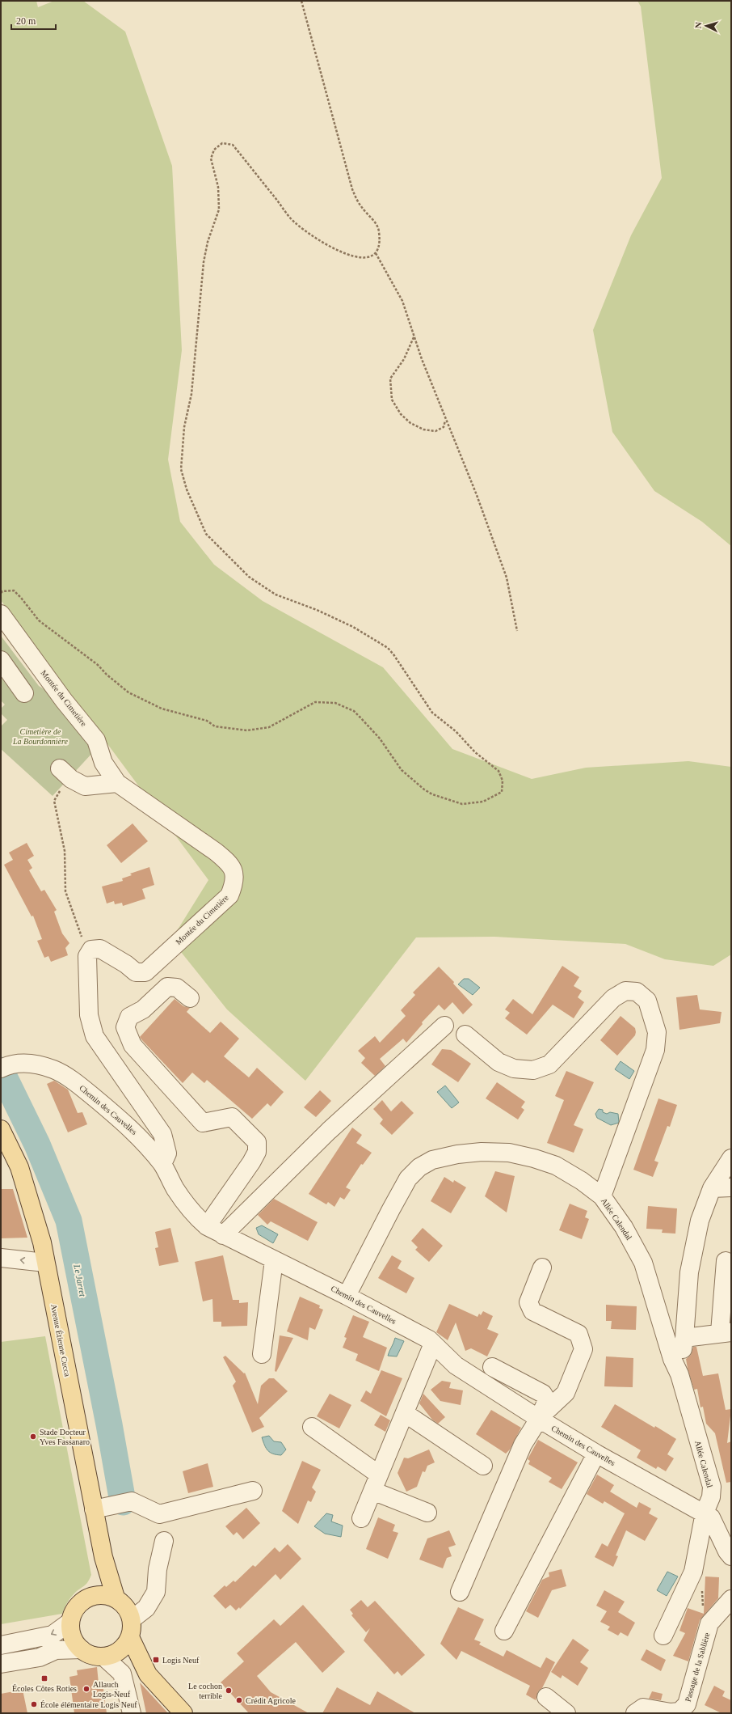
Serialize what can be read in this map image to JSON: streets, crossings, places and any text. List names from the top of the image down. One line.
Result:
{"streets":{"main road":["Avenue Étienne Cucca"],"street":["Montée du Cimetière","Chemin des Cauvelles","Allée Calendal","Passage de la Sablière"]},"crossings":[["Chemin des Cauvelles","Allée Calendal"]],"water":["Le Jarret"],"parks":["Cimetière de La Bourdonnière"],"places":{"other":["Stade Docteur Yves Fassanaro","Allauch Logis-Neuf","Le cochon terrible","Crédit Agricole","École élémentaire Logis Neuf"],"transit":["Logis Neuf","Écoles Côtes Roties"]},"scale_bar":"20 m","north":"left"}
